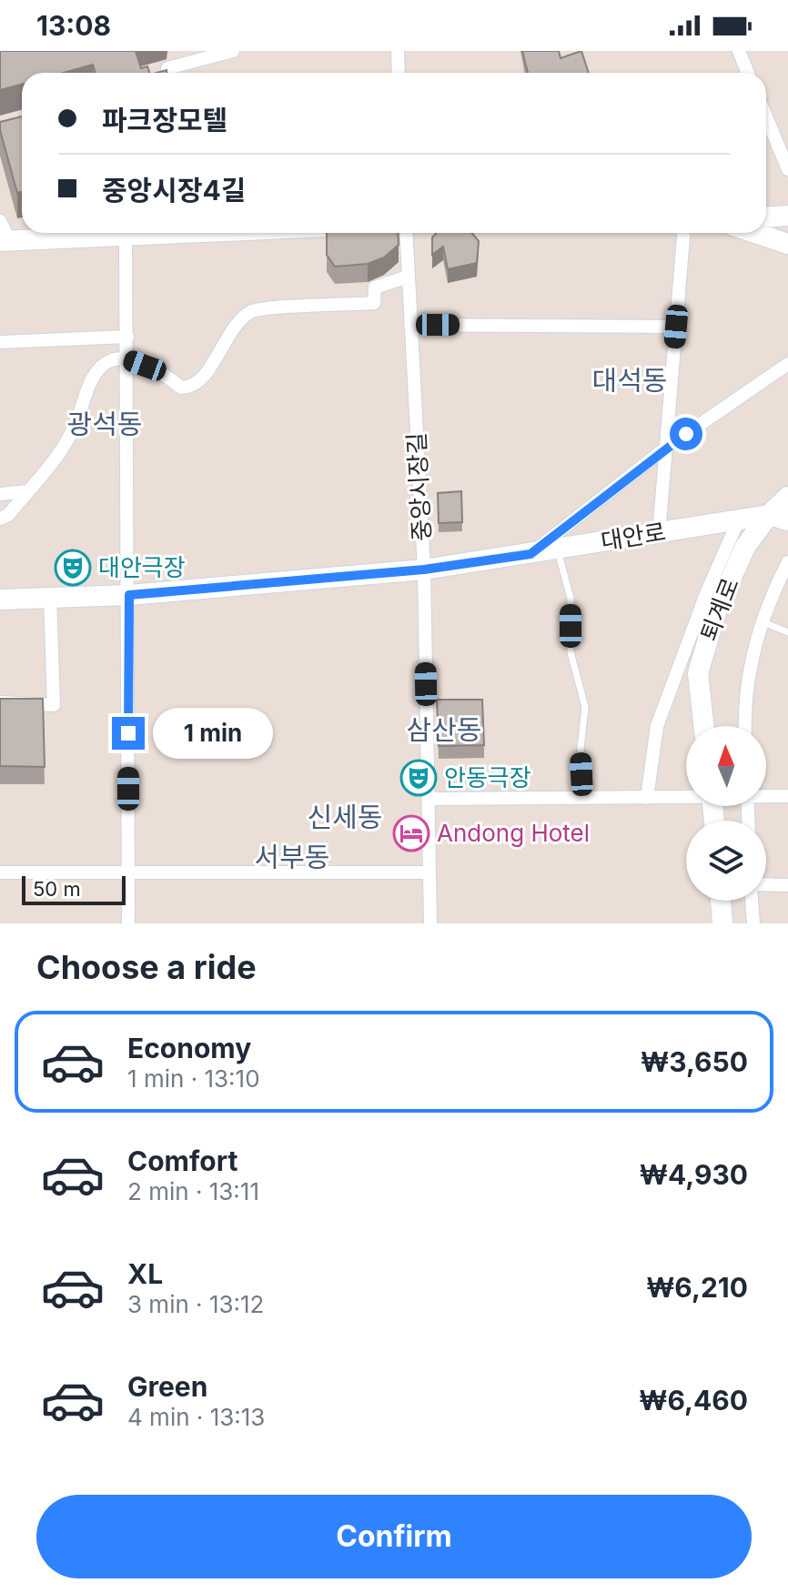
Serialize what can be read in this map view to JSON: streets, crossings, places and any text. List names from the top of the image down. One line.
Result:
{"streets":{"street":["중앙시장길","대안로","퇴계로"]},"crossings":[["중앙시장길","대안로"],["대안로","퇴계로"]],"districts":["대석동","광석동","삼산동","신세동","서부동"],"places":{"theatre":["대안극장","안동극장"],"hotel":["Andong Hotel"]},"scale_bar":"50 m","north":"top","page":{"status":"13:08","banner":["파크장모텔","중앙시장4길"],"bubble":"1 min","scale":"50 m","heading":"Choose a ride","list":[{"name":"Economy","note":"1 min · 13:10","value":"₩3,650"},{"name":"Comfort","note":"2 min · 13:11","value":"₩4,930"},{"name":"XL","note":"3 min · 13:12","value":"₩6,210"},{"name":"Green","note":"4 min · 13:13","value":"₩6,460"}],"buttons":"Confirm"}}
